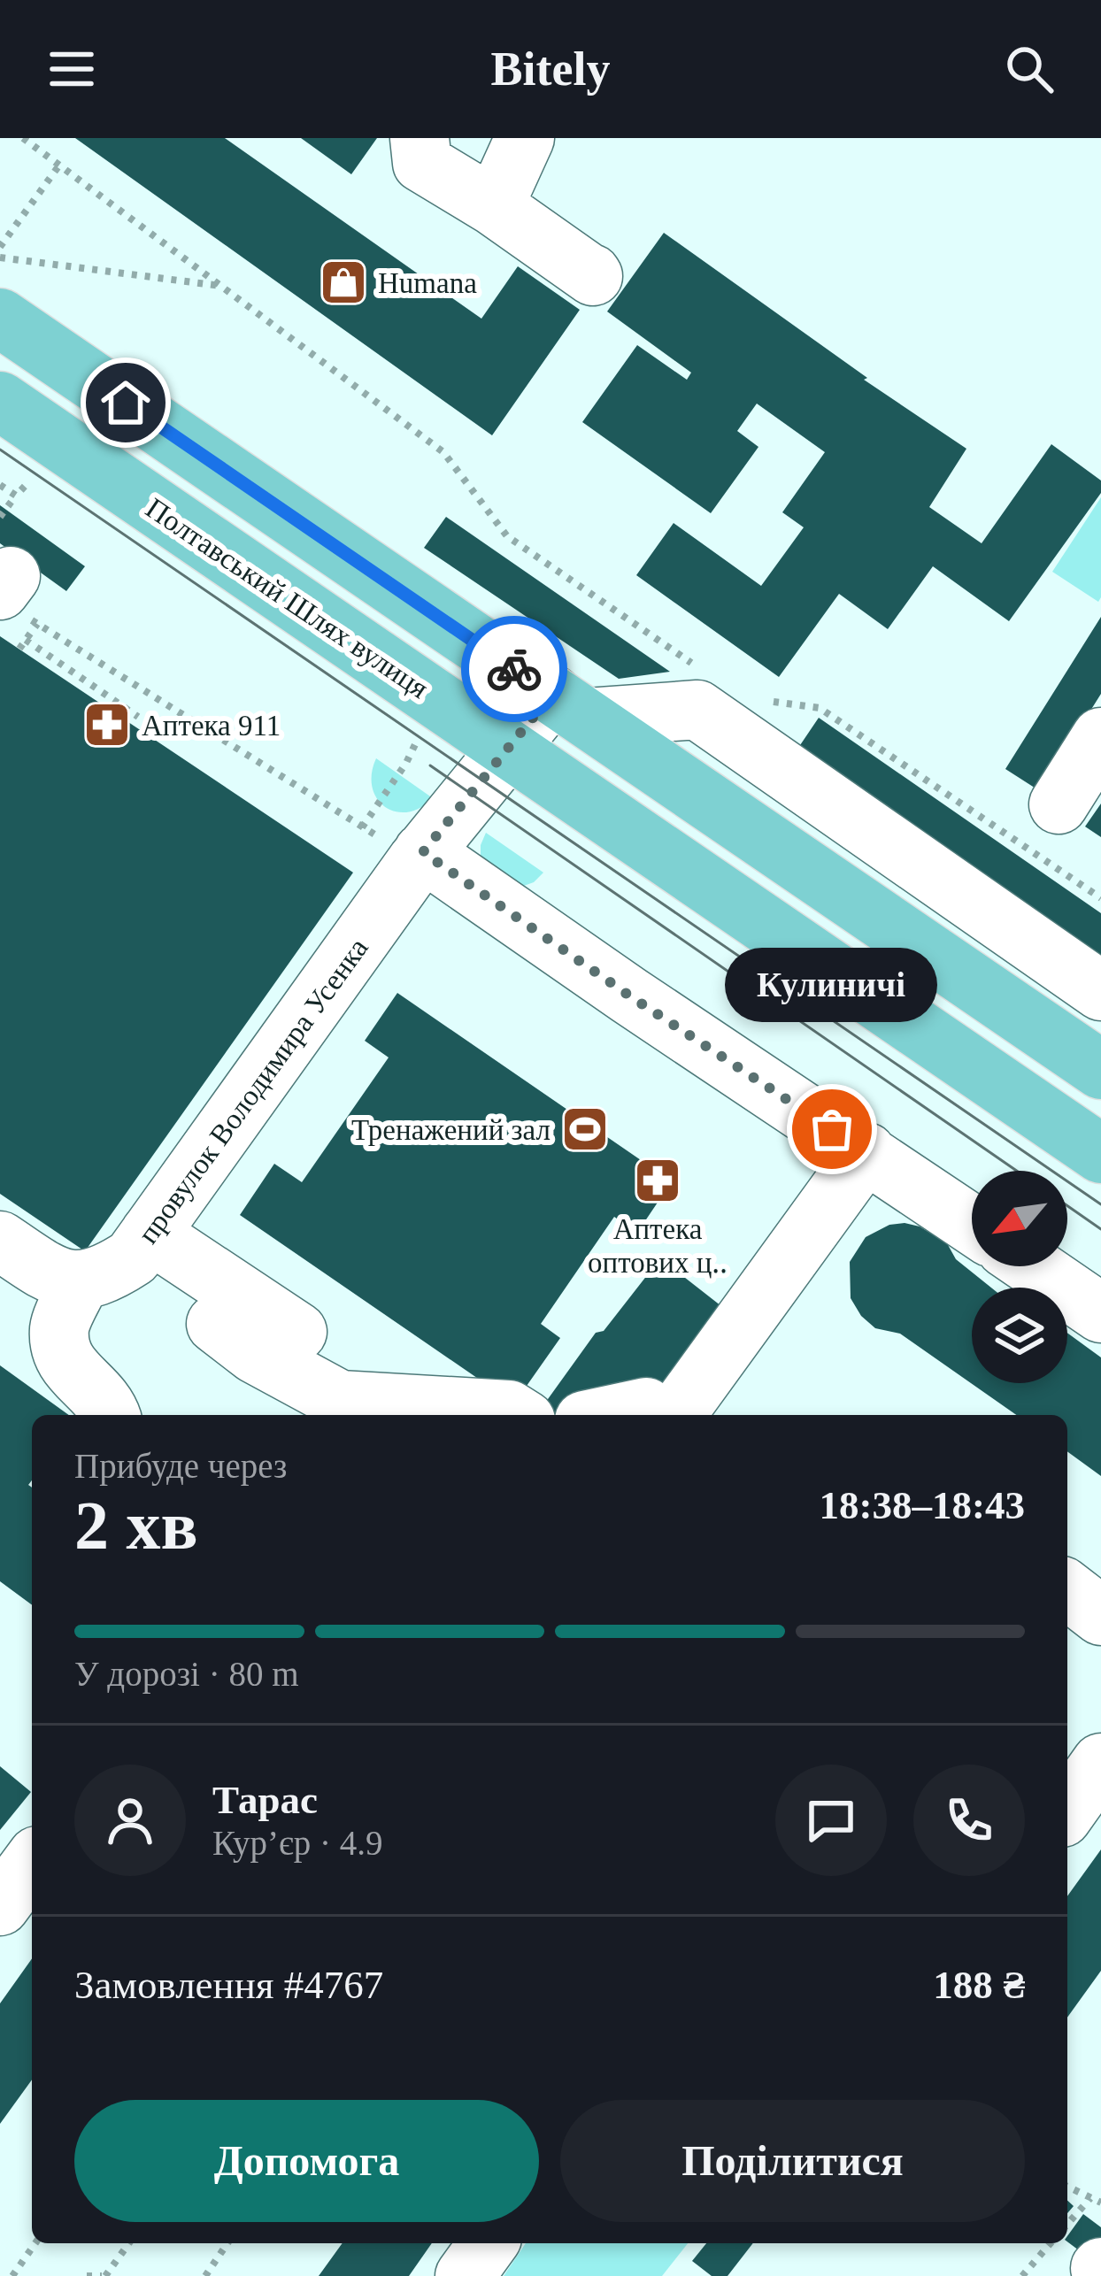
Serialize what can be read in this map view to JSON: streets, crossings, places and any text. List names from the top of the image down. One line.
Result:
{"streets":{"main road":["Полтавський Шлях вулиця"],"street":["провулок Володимира Усенка"]},"crossings":[["Полтавський Шлях вулиця","провулок Володимира Усенка"]],"places":{"shop":["Humana"],"pharmacy":["Аптека 911","Аптека оптових ц‥"],"sports":["Тренажений зал"],"other":["Кулиничі"]},"north":"bottom left","page":{"header":"Bitely","bubble":"Кулиничі","heading":["2 хв","Прибуде через","18:38–18:43"],"panel":["Тарас","Кур’єр · 4.9","Замовлення #4767","188 ₴"],"bar":"У дорозі · 80 m","buttons":["Допомога","Поділитися"]}}
